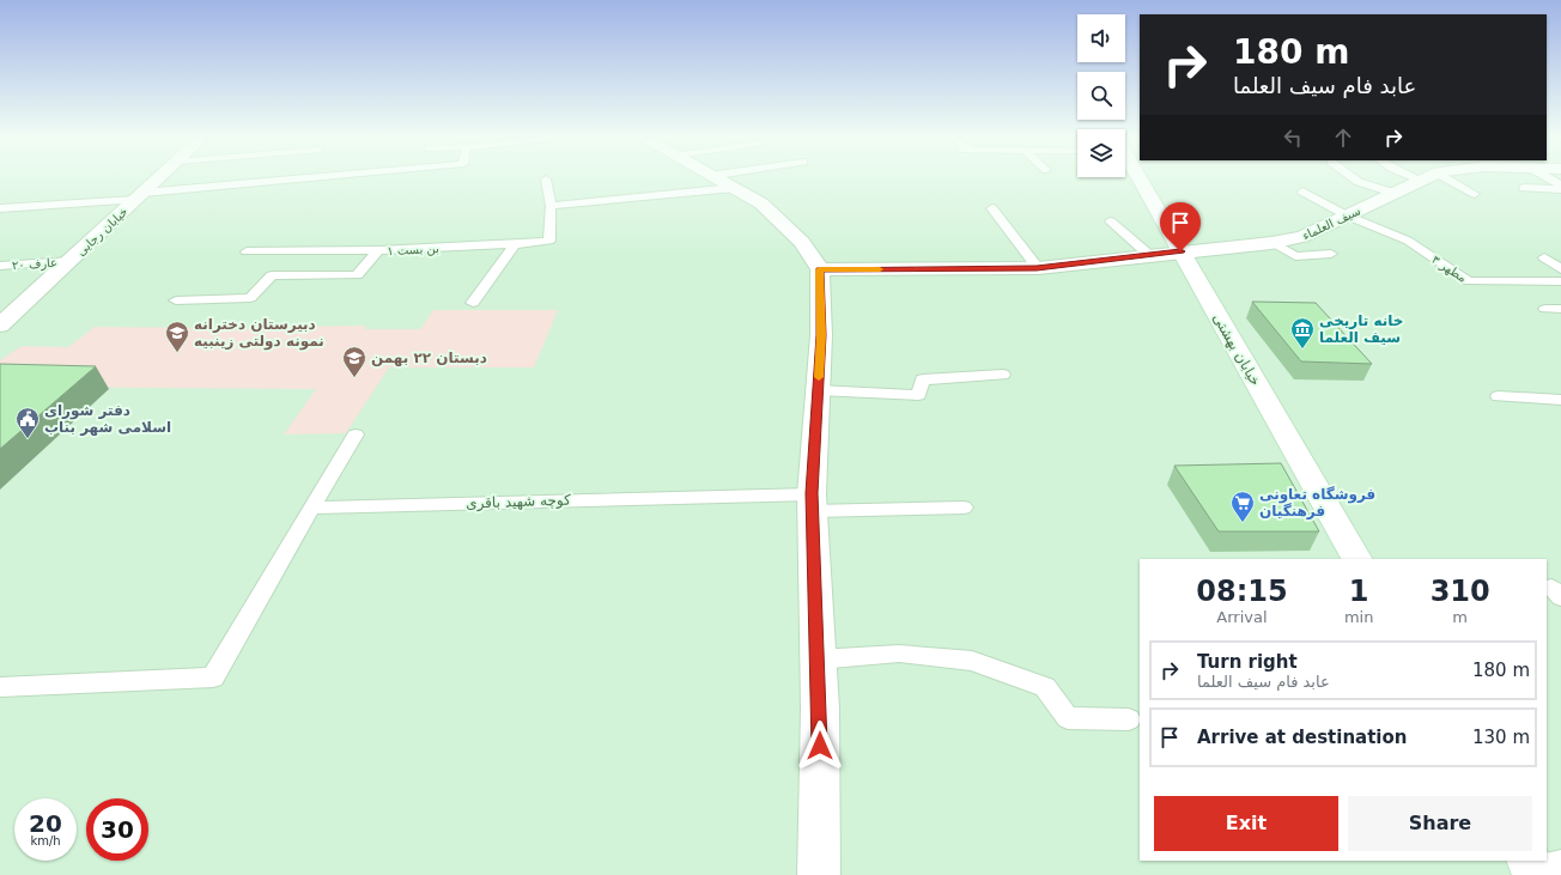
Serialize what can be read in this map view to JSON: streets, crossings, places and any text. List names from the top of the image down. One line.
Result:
{"streets":{"street":["سیف العلماء","خیابان رجایی","خیابان بهشتی"],"lane":["بن بست ۱","عارف ۲۰","مطهر ۳","کوچه شهید باقری"]},"crossings":[["سیف العلماء","مطهر ۳"],["سیف العلماء","خیابان بهشتی"],["خیابان رجایی","عارف ۲۰"]],"places":{"museum":["خانه تاریخی سیف العلما"],"school or university":["دبیرستان دخترانه نمونه دولتی زینبیه","دبستان ۲۲ بهمن"],"public building":["دفتر شورای اسلامی شهر بناب"],"supermarket":["فروشگاه تعاونی فرهنگیان"]},"page":{"turn":["180 m","عابد فام سیف العلما"],"eta":["08:15","Arrival","1","min","310","m"],"list":[{"name":"Turn right","note":"عابد فام سیف العلما","value":"180 m"},{"name":"Arrive at destination","value":"130 m"}],"buttons":["Exit","Share"],"speed":"20 km/h","limit":"30"}}
